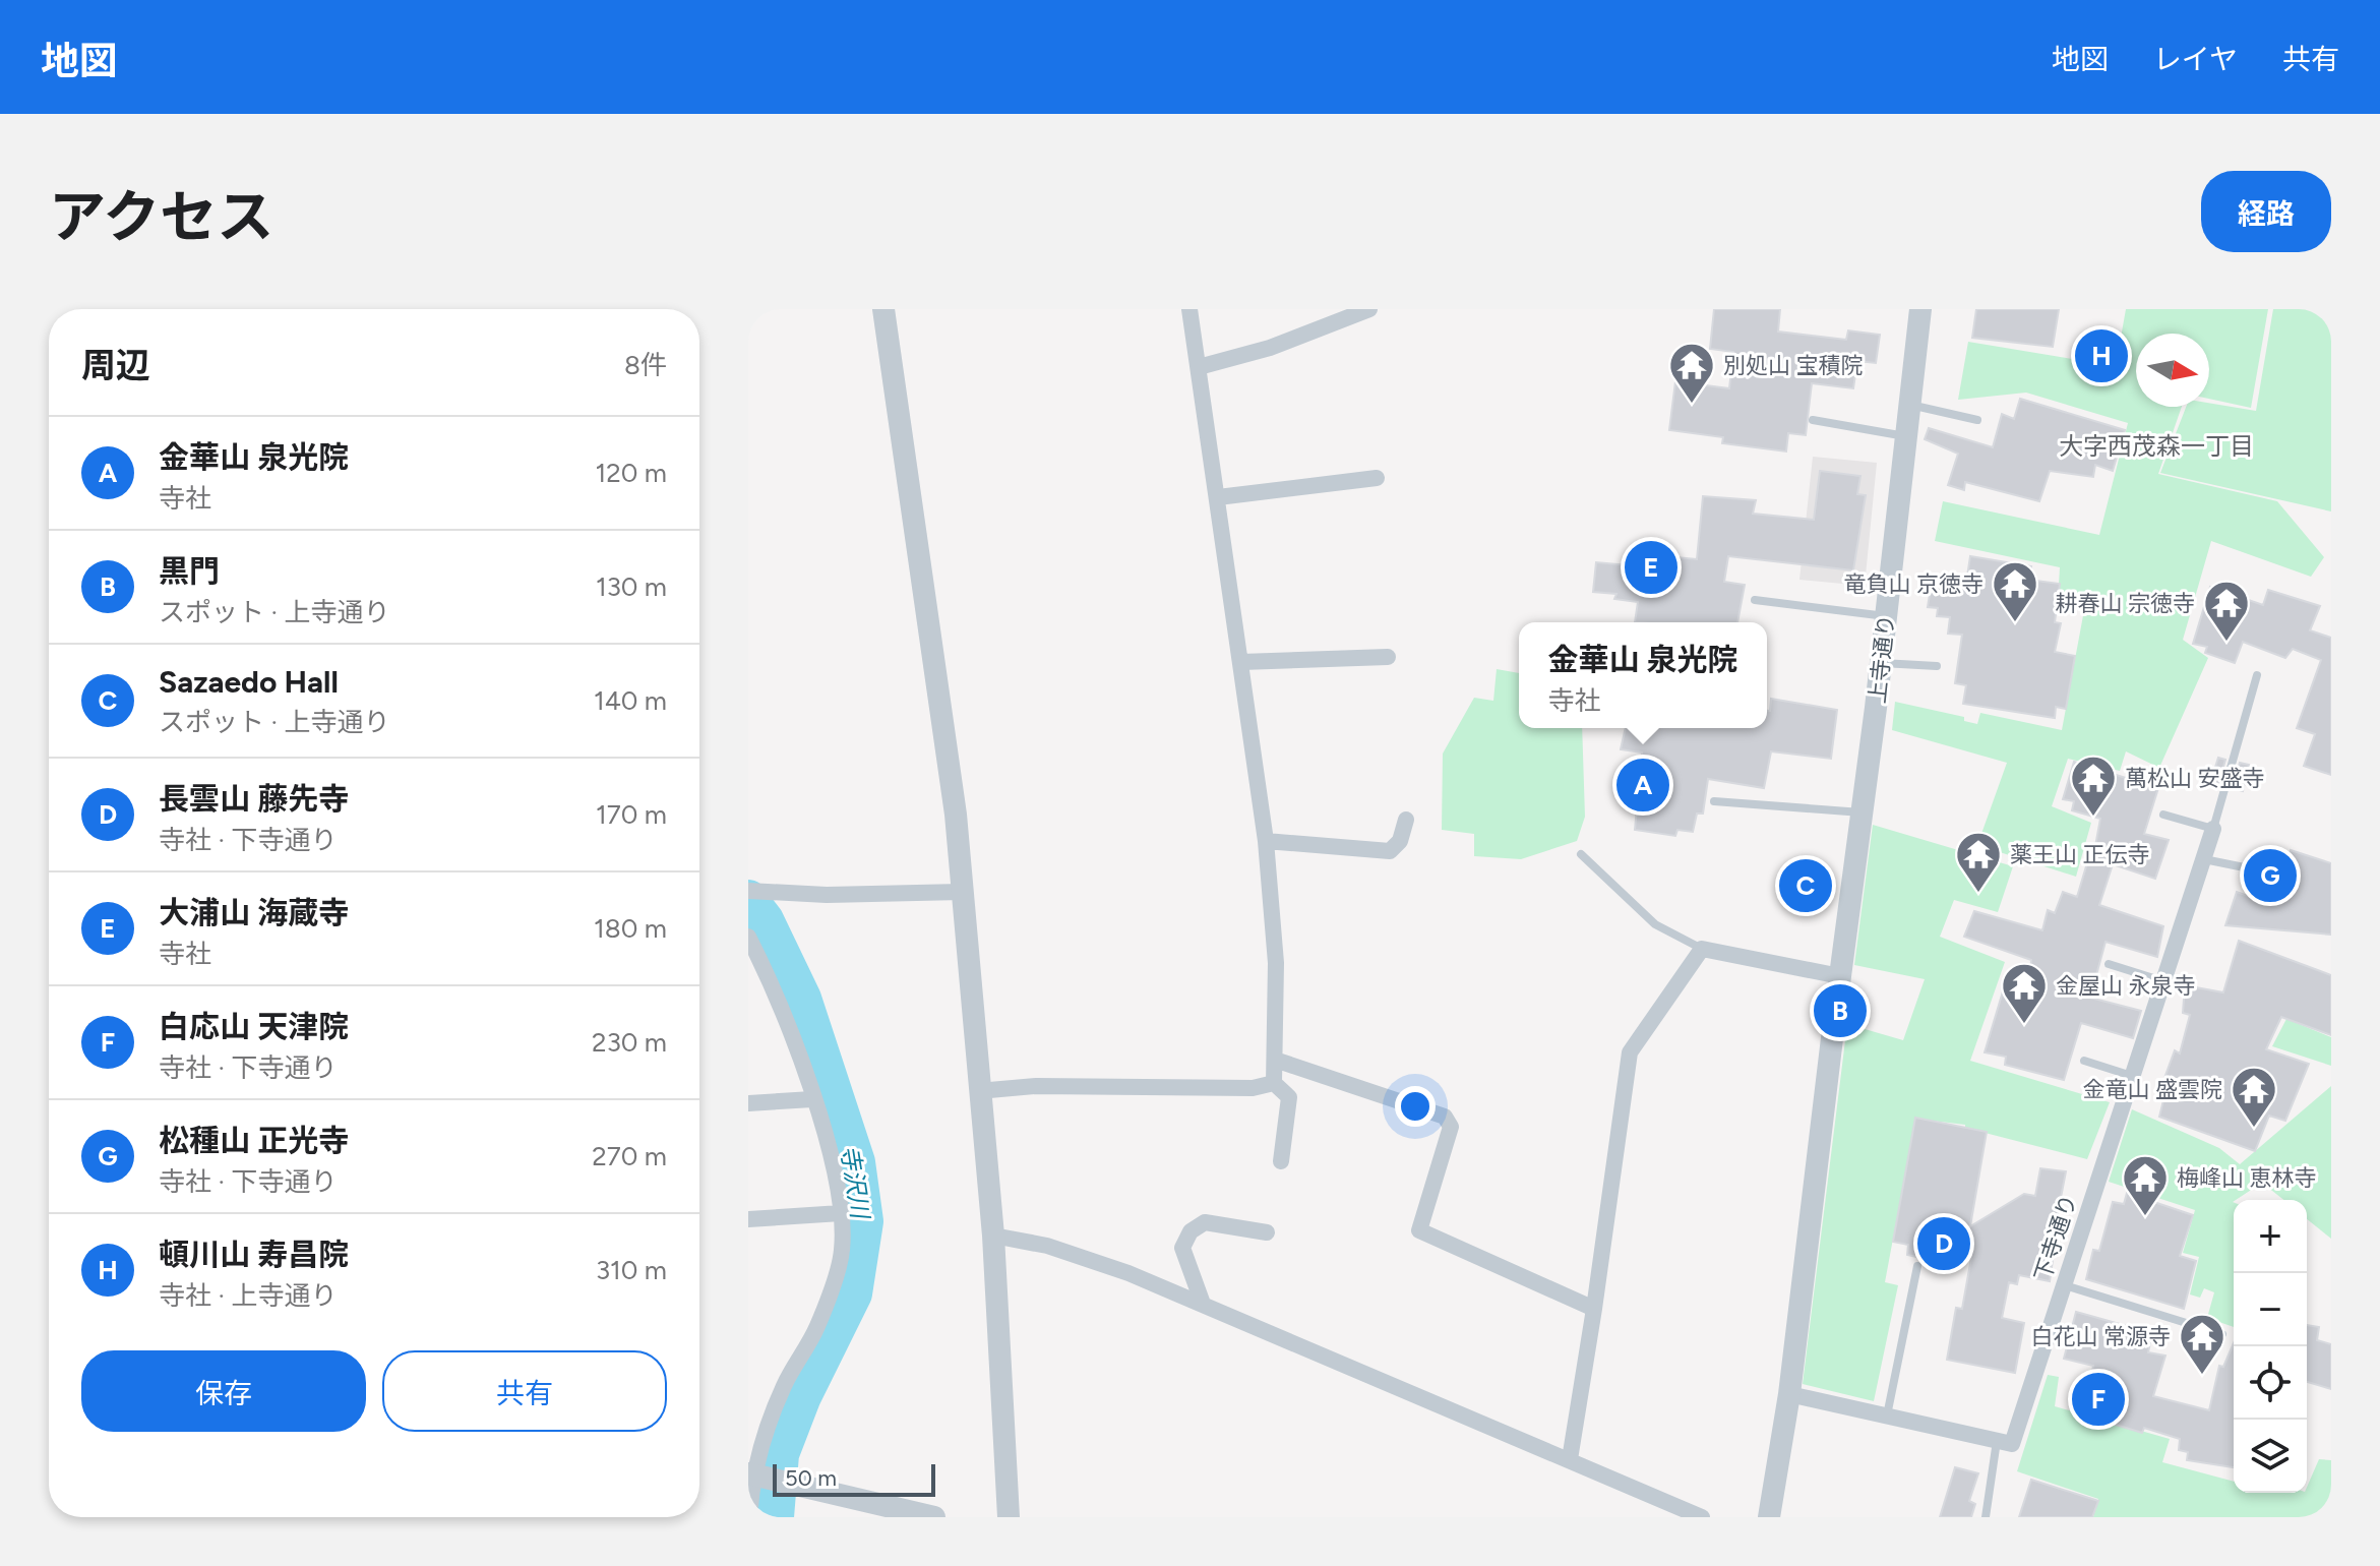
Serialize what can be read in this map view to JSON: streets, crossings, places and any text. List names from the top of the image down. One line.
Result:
{"streets":{"street":["上寺通り","下寺通り"]},"districts":["大字西茂森一丁目"],"water":["寺沢川"],"places":{"temple":["別処山 宝積院","竜負山 京徳寺","耕春山 宗徳寺","萬松山 安盛寺","薬王山 正伝寺","金屋山 永泉寺","金竜山 盛雲院","梅峰山 恵林寺","白花山 常源寺"]},"scale_bar":"50 m","north":"right","page":{"header":"地図","nav":["地図","レイヤ","共有"],"title":"アクセス","buttons":["経路",["保存","共有"]],"heading":["周辺","8件"],"pins":["H","E","A","G","C","B","D","F"],"list":[{"mark":"A","name":"金華山 泉光院","note":"寺社","value":"120 m"},{"mark":"B","name":"黒門","note":"スポット · 上寺通り","value":"130 m"},{"mark":"C","name":"Sazaedo Hall","note":"スポット · 上寺通り","value":"140 m"},{"mark":"D","name":"長雲山 藤先寺","note":"寺社 · 下寺通り","value":"170 m"},{"mark":"E","name":"大浦山 海蔵寺","note":"寺社","value":"180 m"},{"mark":"F","name":"白応山 天津院","note":"寺社 · 下寺通り","value":"230 m"},{"mark":"G","name":"松種山 正光寺","note":"寺社 · 下寺通り","value":"270 m"},{"mark":"H","name":"頓川山 寿昌院","note":"寺社 · 上寺通り","value":"310 m"}],"popup":["金華山 泉光院","寺社"],"map_buttons":["+","−"],"scale":"50 m"}}
